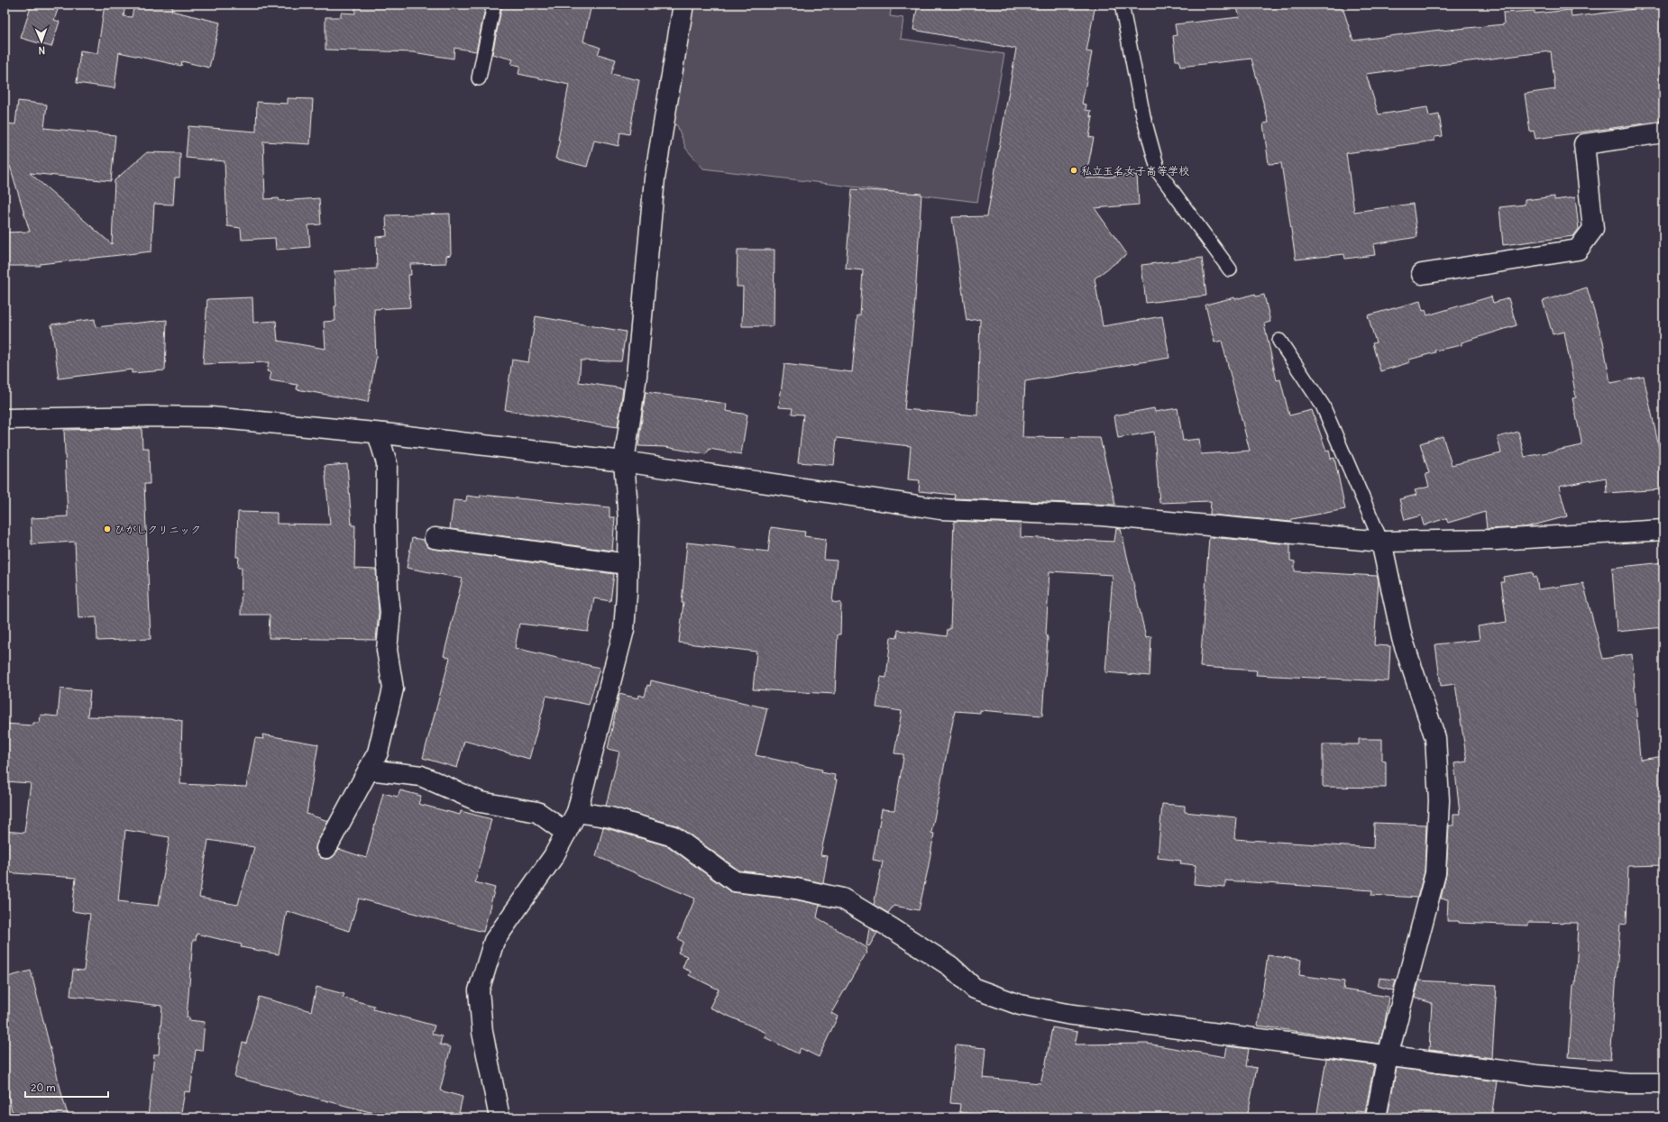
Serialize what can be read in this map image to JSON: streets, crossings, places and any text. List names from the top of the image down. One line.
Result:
{"places":["私立玉名女子高等学校","ひがしクリニック"],"scale_bar":"20 m","north":"bottom"}
